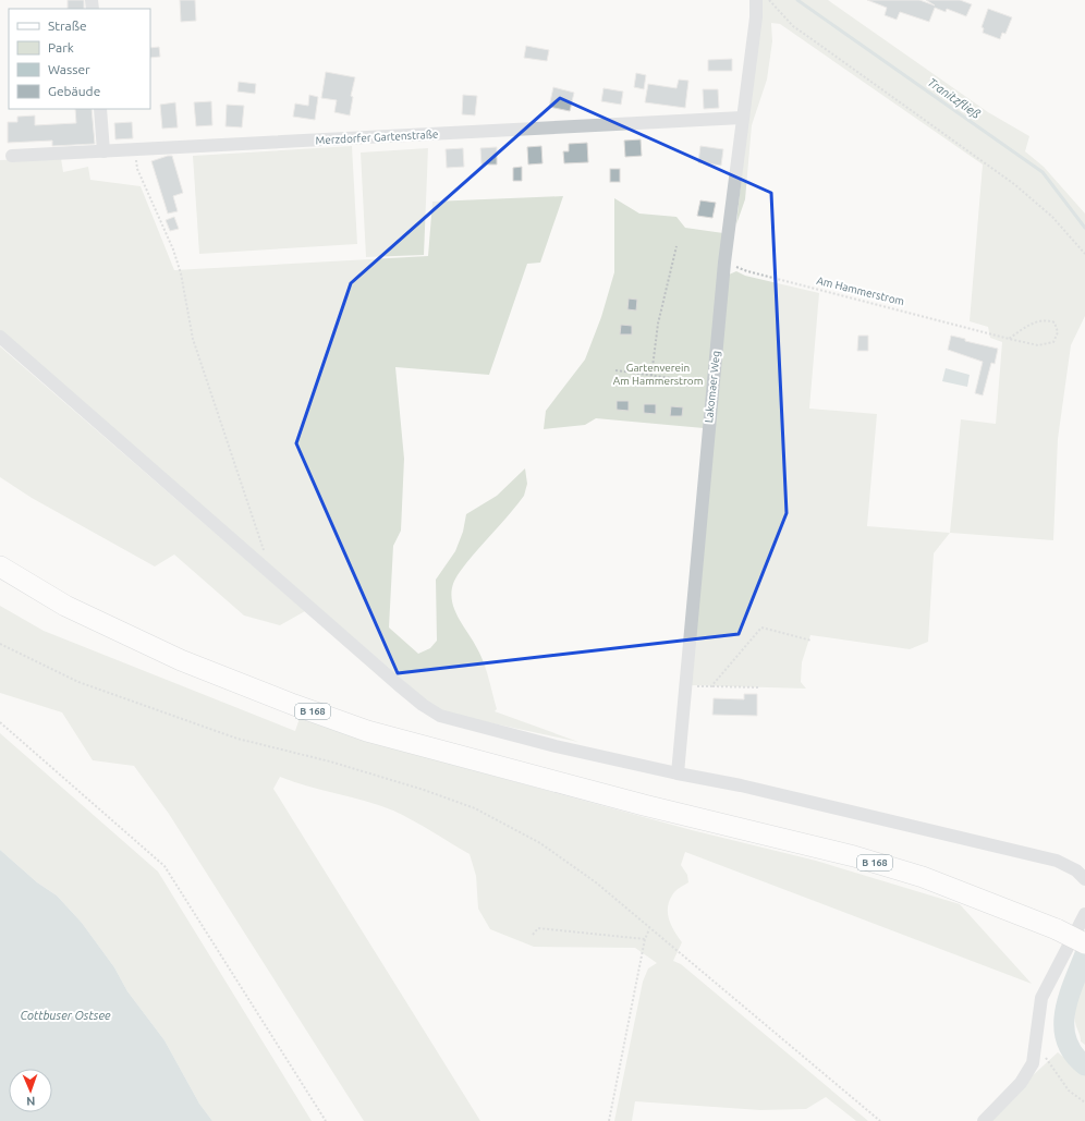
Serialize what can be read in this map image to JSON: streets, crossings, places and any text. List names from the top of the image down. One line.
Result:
{"streets":{"main road":["B 168"],"street":["Merzdorfer Gartenstraße","Lakomaer Weg"],"path":["Am Hammerstrom"]},"crossings":[["Merzdorfer Gartenstraße","Lakomaer Weg"],["Am Hammerstrom","Lakomaer Weg"]],"water":["Tranitzfließ","Cottbuser Ostsee"],"parks":["Gartenverein Am Hammerstrom"],"legend":["Straße","Park","Wasser","Gebäude"],"north":"bottom"}
